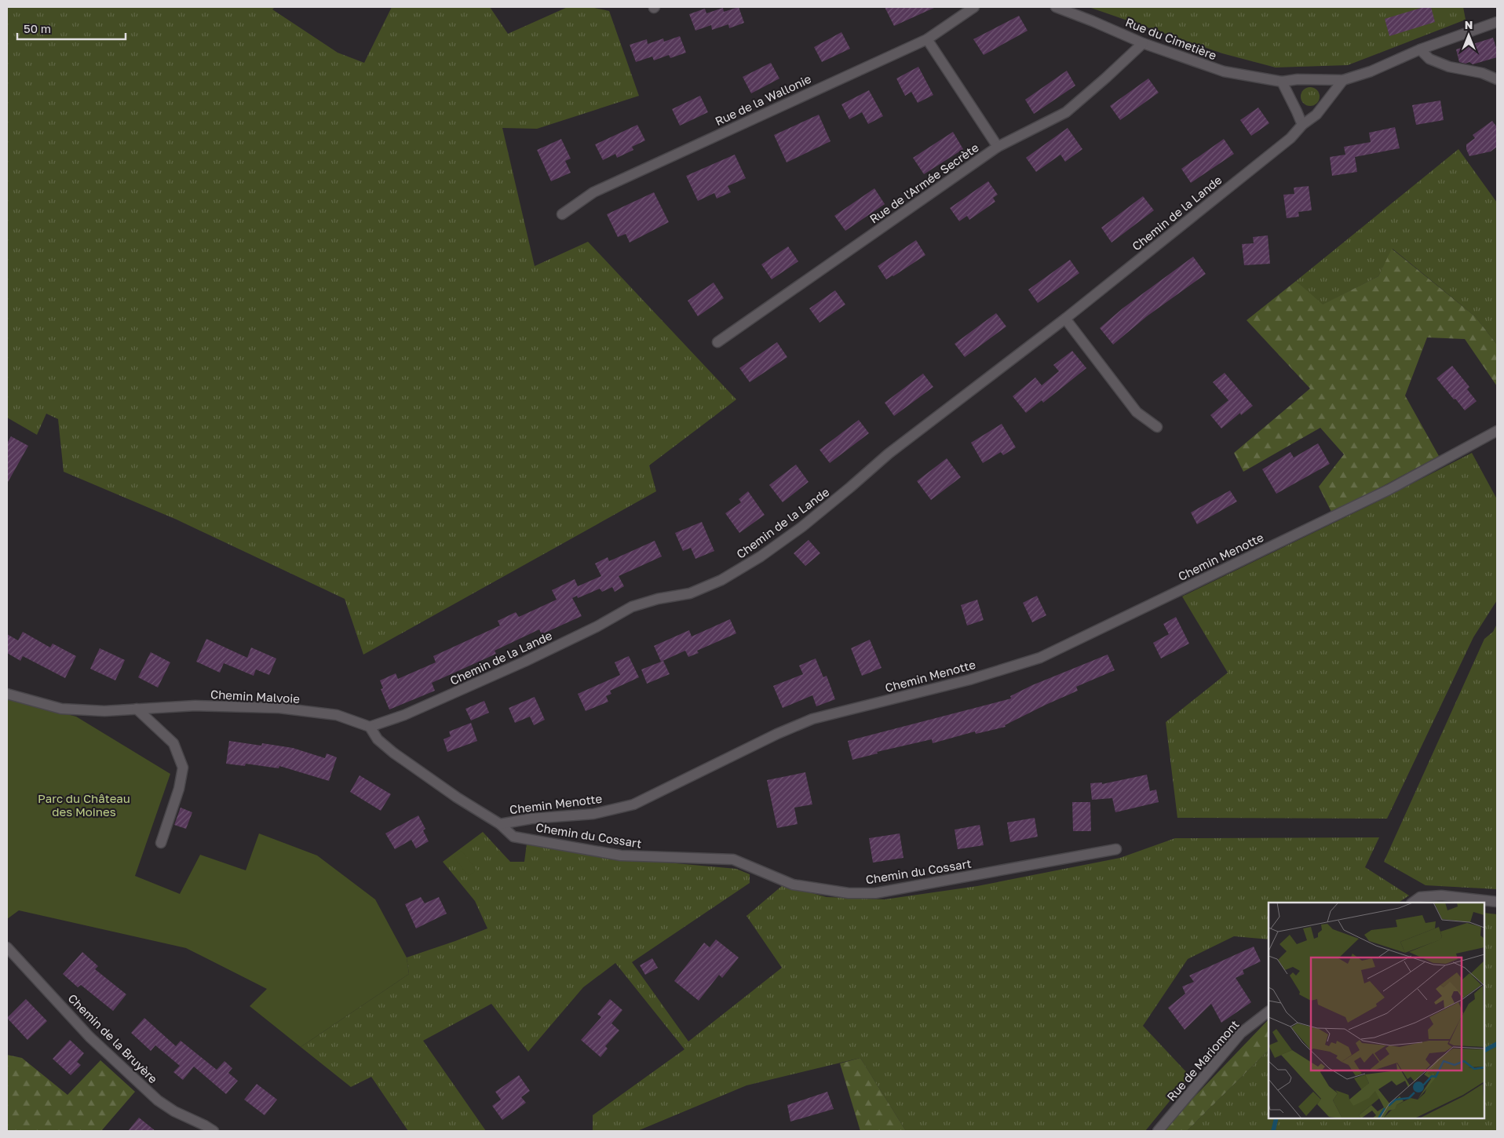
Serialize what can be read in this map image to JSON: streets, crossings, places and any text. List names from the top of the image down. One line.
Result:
{"streets":{"street":["Rue du Cimetière","Rue de la Wallonie","Rue de l'Armée Secrète","Chemin de la Lande","Chemin Menotte","Chemin Malvoie","Chemin du Cossart","Chemin de la Bruyère","Rue de Mariomont"]},"crossings":[["Rue du Cimetière","Rue de l'Armée Secrète"],["Rue du Cimetière","Chemin de la Lande"],["Chemin de la Lande","Chemin Menotte"],["Chemin de la Lande","Chemin Malvoie"],["Chemin Menotte","Chemin Malvoie"],["Chemin Menotte","Chemin du Cossart"]],"parks":["Parc du Château des Moines"],"scale_bar":"50 m","north":"top"}
